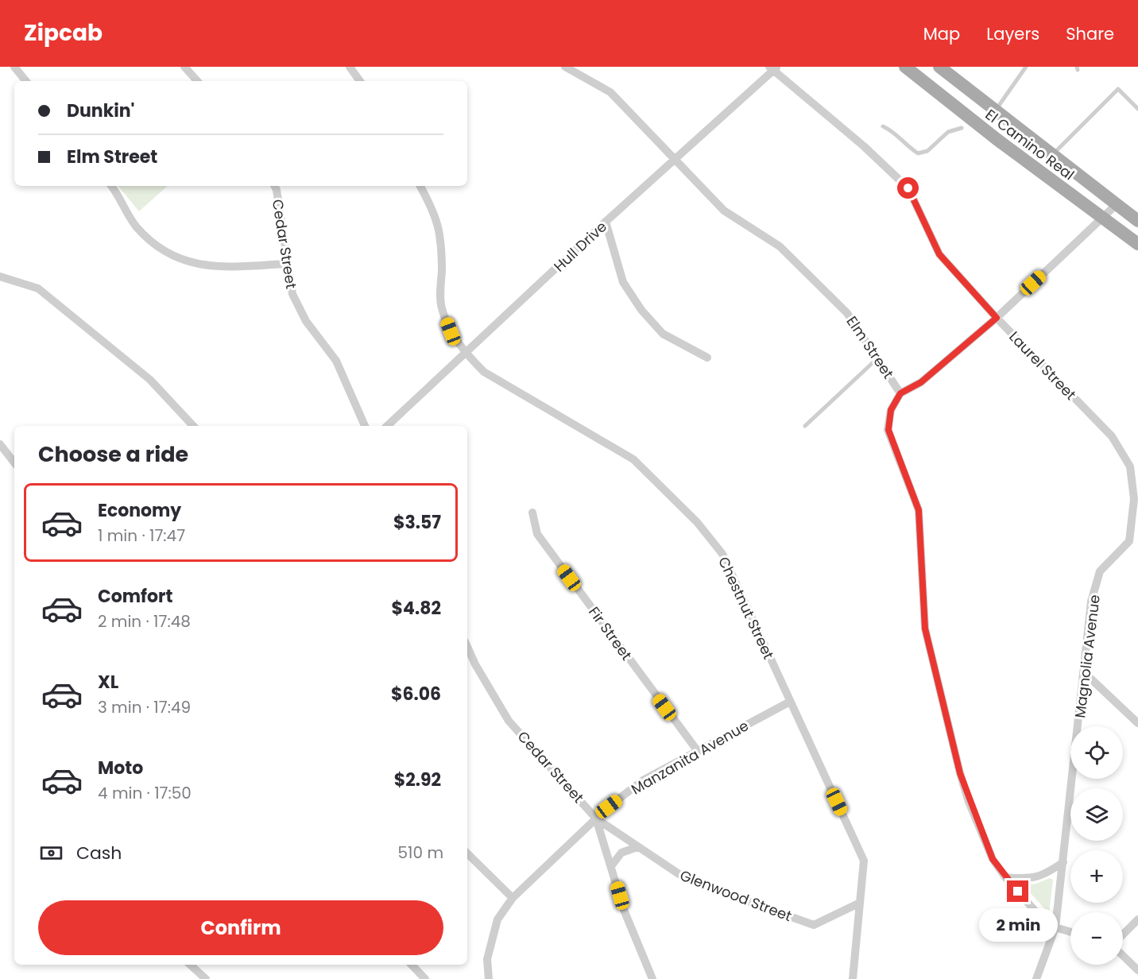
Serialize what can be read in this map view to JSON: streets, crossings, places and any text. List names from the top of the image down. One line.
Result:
{"streets":{"main road":["El Camino Real"],"street":["Cedar Street","Hull Drive","Elm Street","Laurel Street","Chestnut Street","Fir Street","Magnolia Avenue","Manzanita Avenue","Glenwood Street"]},"crossings":[["Cedar Street","Manzanita Avenue"],["Cedar Street","Glenwood Street"],["Hull Drive","Elm Street"],["Hull Drive","Laurel Street"],["Hull Drive","Chestnut Street"],["Elm Street","Magnolia Avenue"],["Laurel Street","Magnolia Avenue"],["Chestnut Street","Manzanita Avenue"],["Chestnut Street","Glenwood Street"],["Fir Street","Manzanita Avenue"],["Manzanita Avenue","Glenwood Street"]],"page":{"header":"Zipcab","nav":["Map","Layers","Share"],"banner":["Dunkin'","Elm Street"],"heading":"Choose a ride","list":[{"name":"Economy","note":"1 min · 17:47","value":"$3.57"},{"name":"Comfort","note":"2 min · 17:48","value":"$4.82"},{"name":"XL","note":"3 min · 17:49","value":"$6.06"},{"name":"Moto","note":"4 min · 17:50","value":"$2.92"}],"map_buttons":["+","−"],"pay":["Cash","510 m"],"buttons":"Confirm","bubble":"2 min"}}
